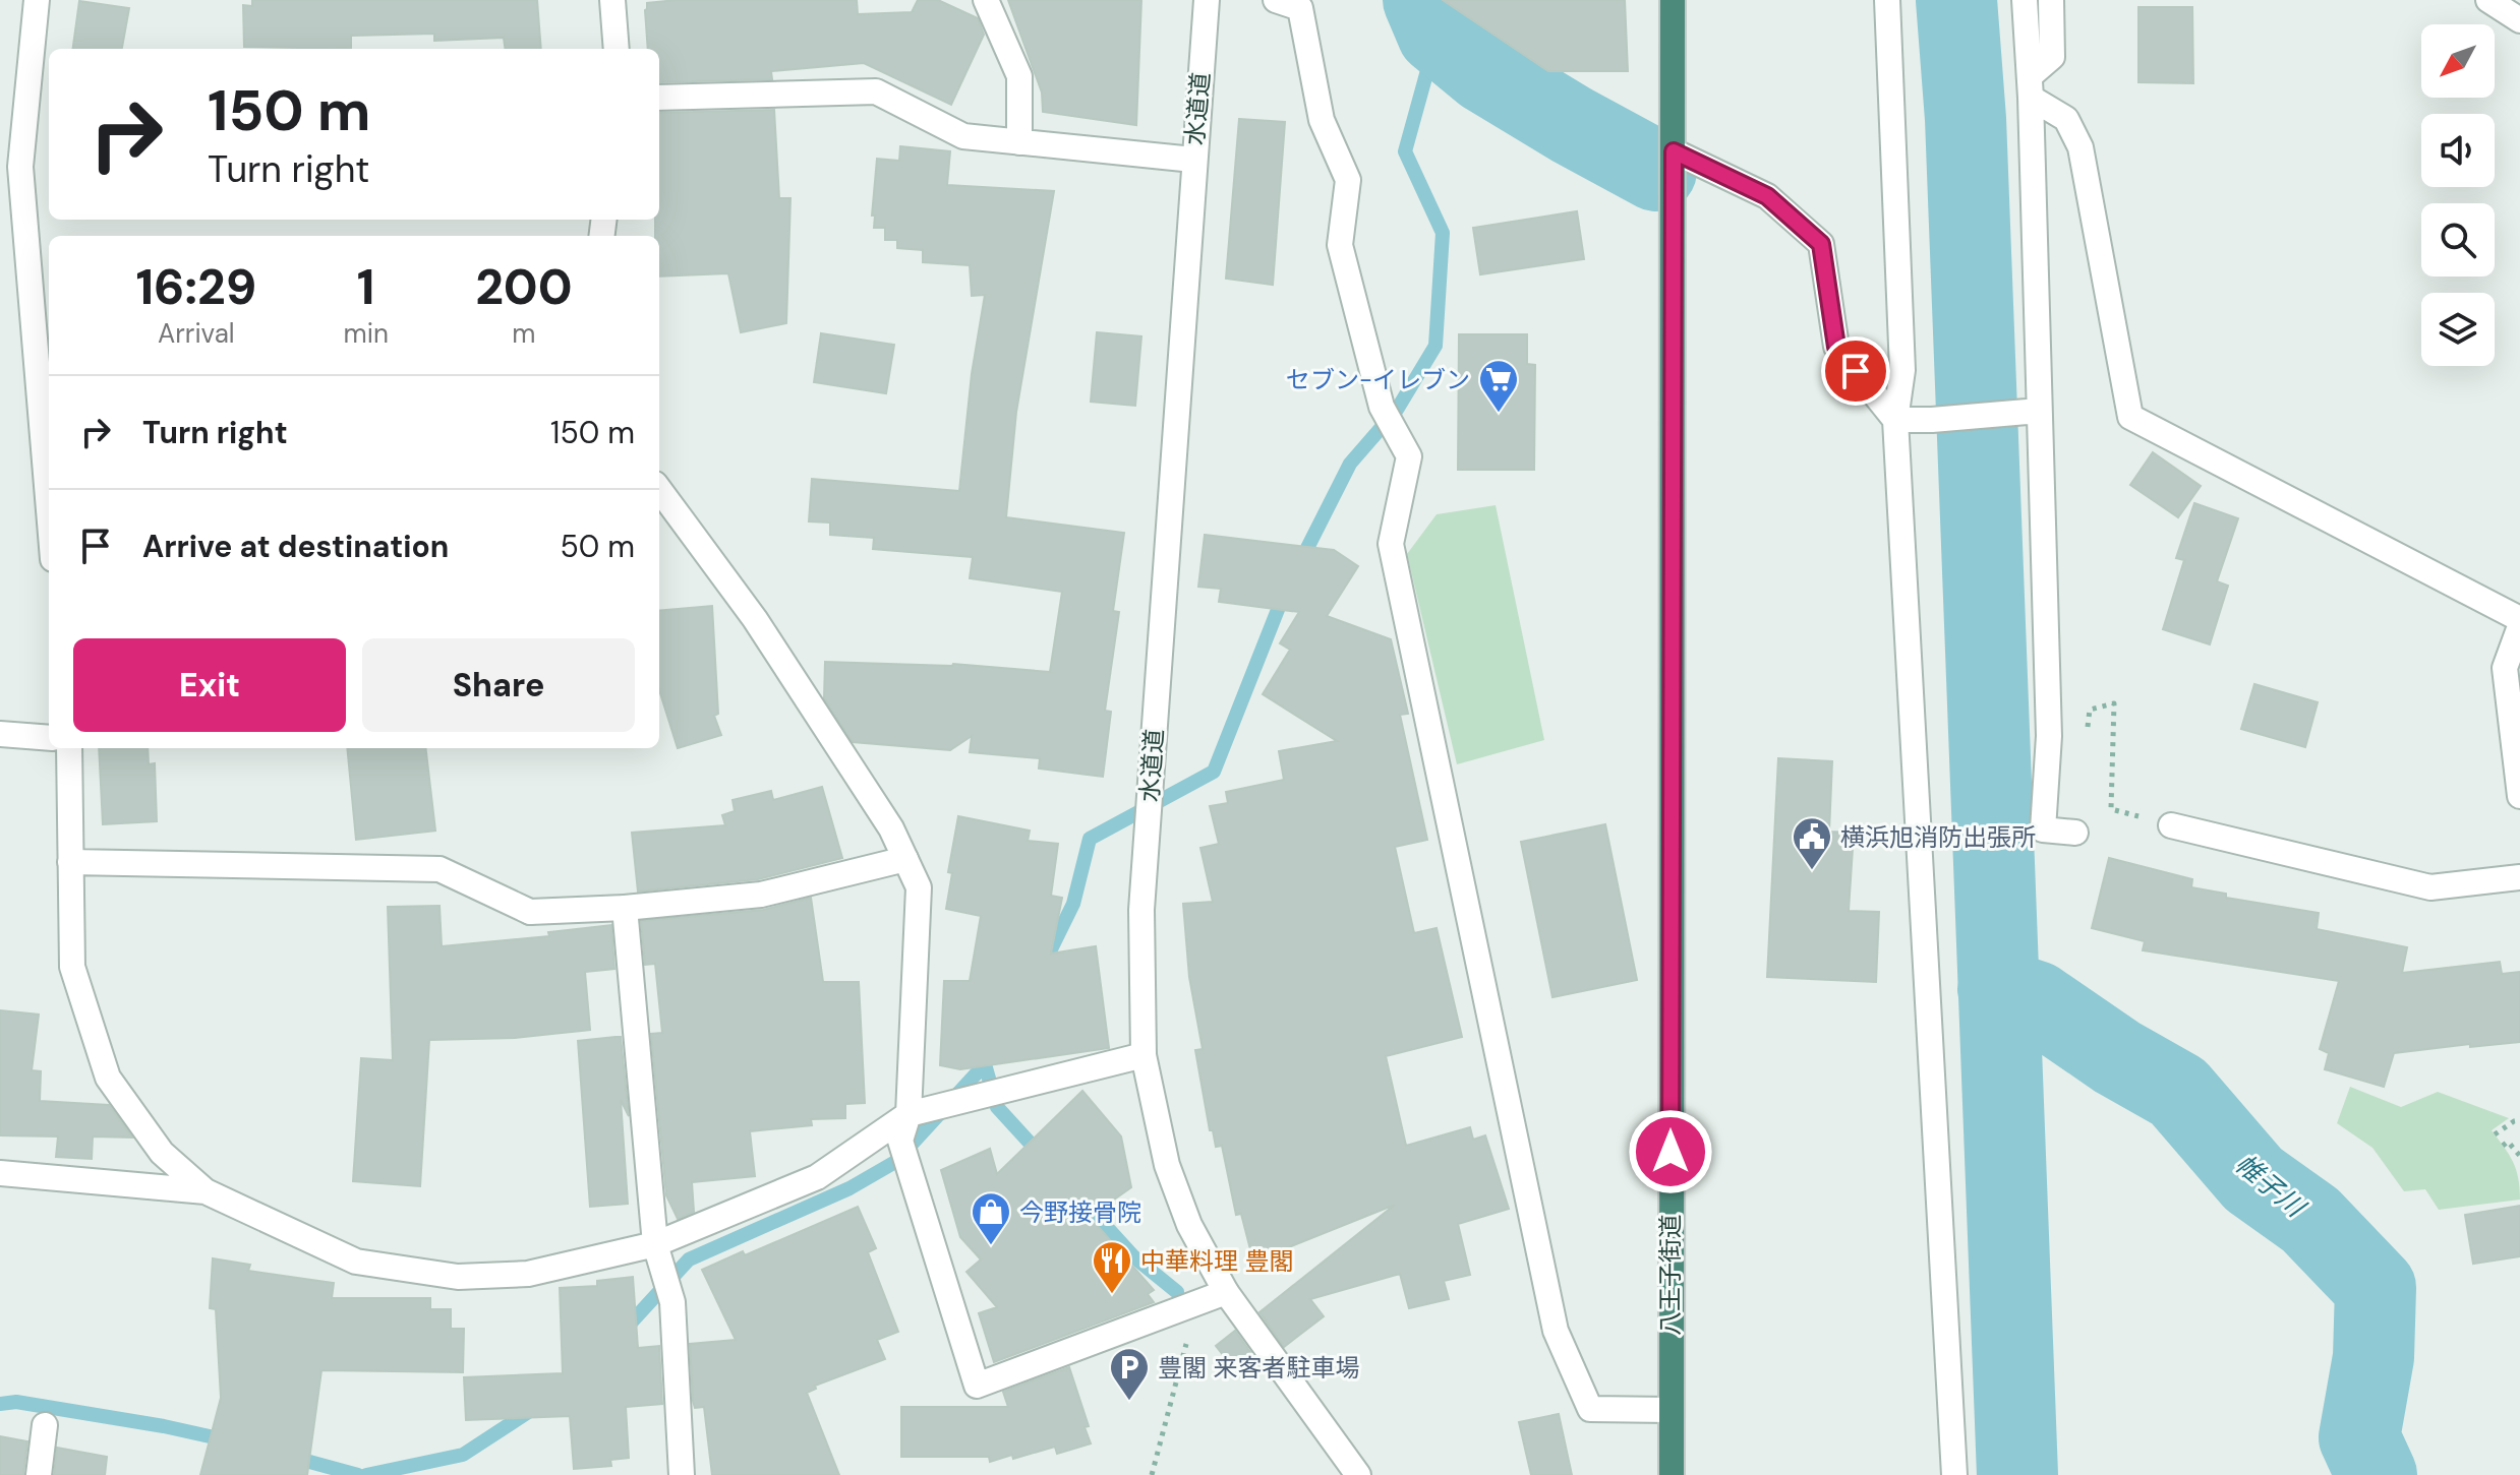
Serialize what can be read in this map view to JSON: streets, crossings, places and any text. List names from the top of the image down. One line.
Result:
{"streets":{"highway":["八王子街道"],"street":["水道道"]},"water":["帷子川"],"places":{"supermarket":["セブン-イレブン"],"public building":["横浜旭消防出張所"],"shop":["今野接骨院"],"restaurant":["中華料理 豊閣"],"parking":["豊閣 来客者駐車場"]},"north":"bottom left","page":{"turn":["150 m","Turn right"],"eta":["16:29","Arrival","1","min","200","m"],"list":[{"name":"Turn right","value":"150 m"},{"name":"Arrive at destination","value":"50 m"}],"buttons":["Exit","Share"]}}
